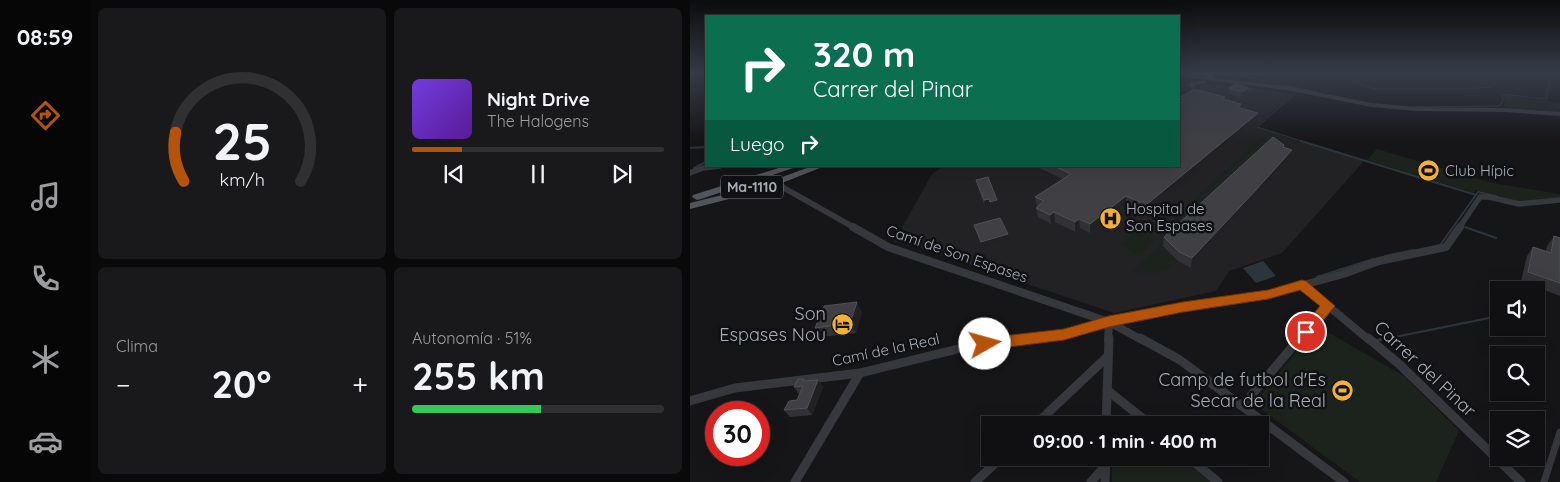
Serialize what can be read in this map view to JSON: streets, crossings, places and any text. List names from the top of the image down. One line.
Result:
{"streets":{"main road":["Ma-1110"],"street":["Camí de Son Espases","Camí de la Real","Carrer del Pinar"]},"crossings":[["Camí de Son Espases","Camí de la Real"],["Camí de la Real","Carrer del Pinar"]],"places":{"sports":["Club Hípic","Camp de futbol d'Es Secar de la Real"],"hospital":["Hospital de Son Espases"],"hotel":["Son Espases Nou"]},"page":{"tabs":"08:59","turn":["320 m","Carrer del Pinar"],"song":["Night Drive","The Halogens"],"then":"Luego","tile":["Clima",["Autonomía · 51%","255 km"]],"heat":["−","20°","+"],"limit":"30","trip":"09:00 · 1 min · 400 m","gauge":["25","km/h"]}}
